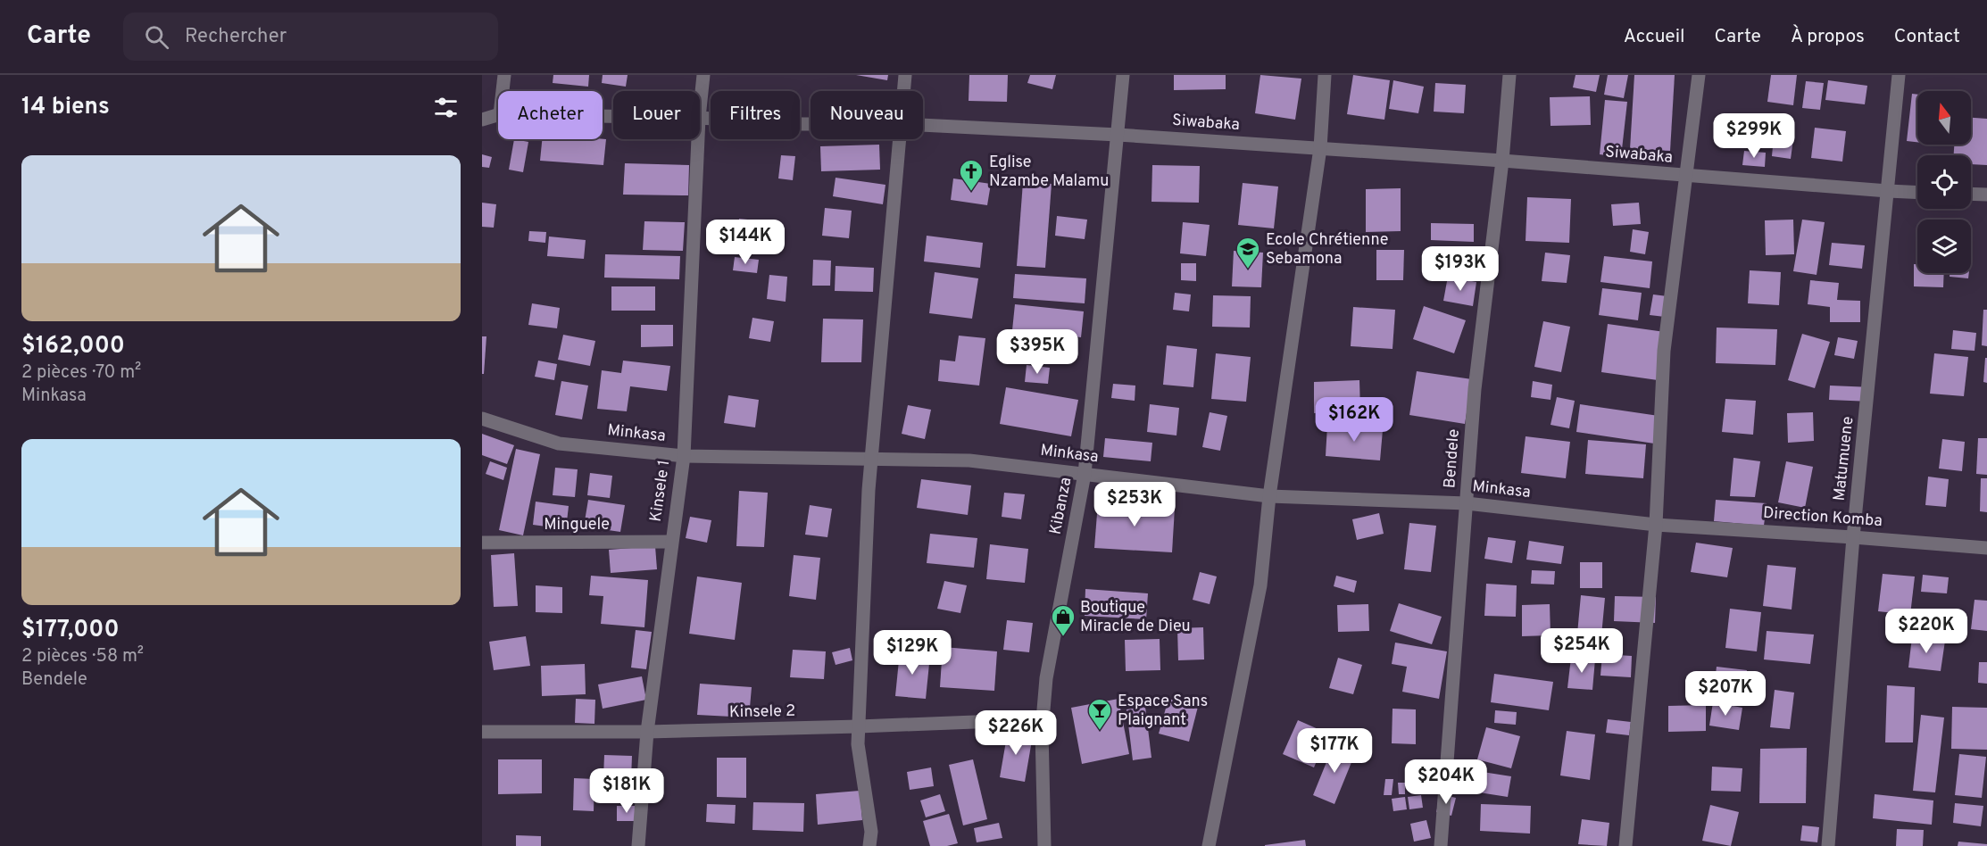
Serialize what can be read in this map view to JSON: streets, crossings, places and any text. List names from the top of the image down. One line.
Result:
{"streets":{"street":["Siwabaka","Minkasa","Bendele","Matumuene","Kinsele 1","Kibanza","Direction Komba","Minguele","Kinsele 2"]},"crossings":[["Siwabaka","Bendele"],["Siwabaka","Matumuene"],["Siwabaka","Kibanza"],["Minkasa","Bendele"],["Minkasa","Kinsele 1"],["Minkasa","Kibanza"],["Minkasa","Direction Komba"],["Matumuene","Direction Komba"],["Kinsele 1","Minguele"],["Kinsele 1","Kinsele 2"],["Kibanza","Kinsele 2"]],"places":{"church":["Eglise Nzambe Malamu"],"school or university":["Ecole Chrétienne Sebamona"],"shop":["Boutique Miracle de Dieu"],"bar":["Espace Sans Plaignant"]},"north":"top","page":{"header":"Carte","search":"Rechercher","nav":["Accueil","Carte","À propos","Contact"],"heading":"14 biens","chip":["Acheter","Louer","Filtres","Nouveau"],"price":["$299K","$144K","$193K","$395K","$162K","$253K","$220K","$254K","$129K","$207K","$226K","$177K","$204K","$181K"],"list":[{"name":"$162,000","note":"2 pièces · 70 m² · Minkasa"},{"name":"$177,000","note":"2 pièces · 58 m² · Bendele"}]}}
